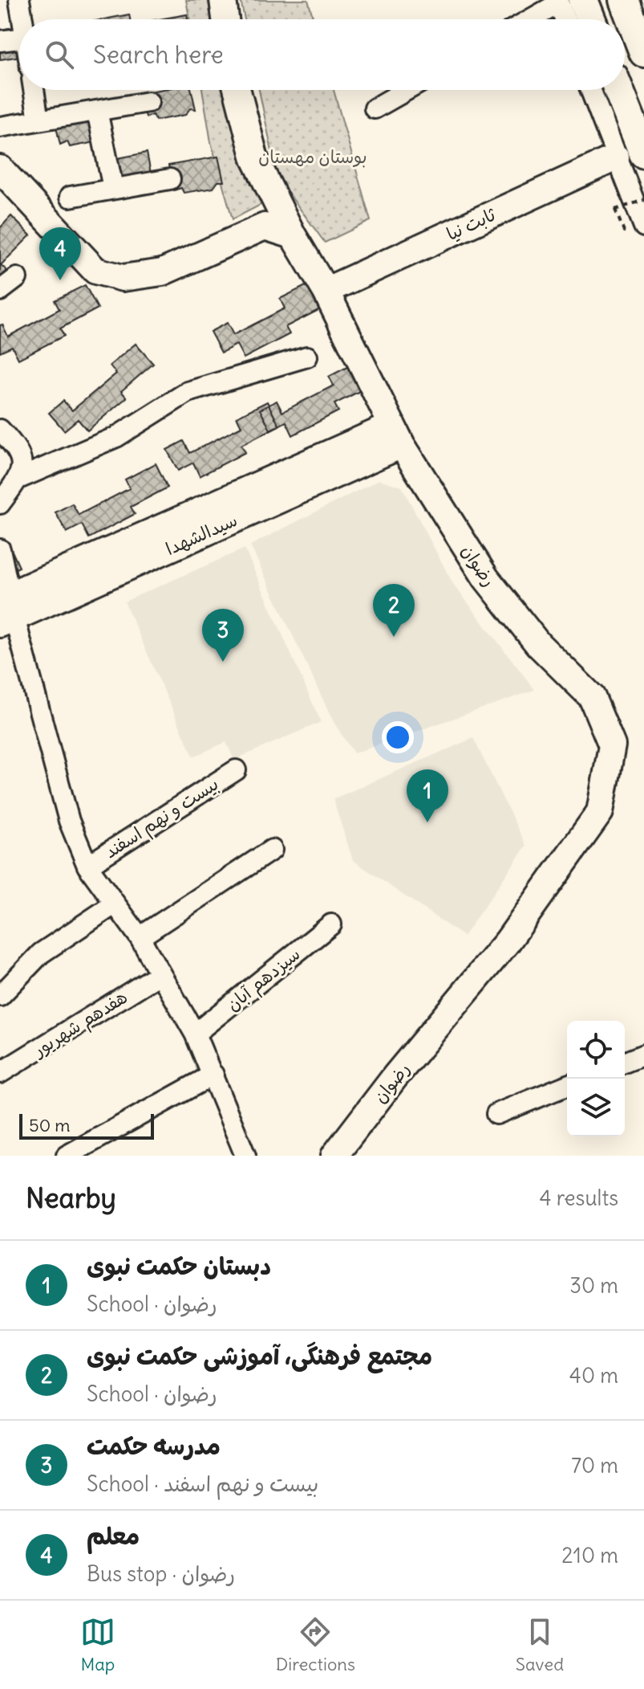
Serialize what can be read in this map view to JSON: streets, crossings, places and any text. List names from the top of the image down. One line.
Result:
{"streets":{"main road":["ثابت نیا","سیدالشهدا","رضوان"],"street":["بیست و نهم اسفند","سیزدهم آبان","هفدهم شهریور"]},"crossings":[["ثابت نیا","رضوان"],["سیدالشهدا","رضوان"]],"parks":["بوستان مهستان"],"scale_bar":"50 m","page":{"search":"Search here","pins":["4","2","3","1"],"scale":"50 m","heading":["Nearby","4 results"],"list":[{"mark":"1","name":"دبستان حکمت نبوی","note":"School · رضوان","value":"30 m"},{"mark":"2","name":"مجتمع‌ فرهنگی، آموزشی حکمت نبوی","note":"School · رضوان","value":"40 m"},{"mark":"3","name":"مدرسه حکمت","note":"School · بیست و نهم اسفند","value":"70 m"},{"mark":"4","name":"معلم","note":"Bus stop · رضوان","value":"210 m"}],"nav":["Map","Directions","Saved"]}}
